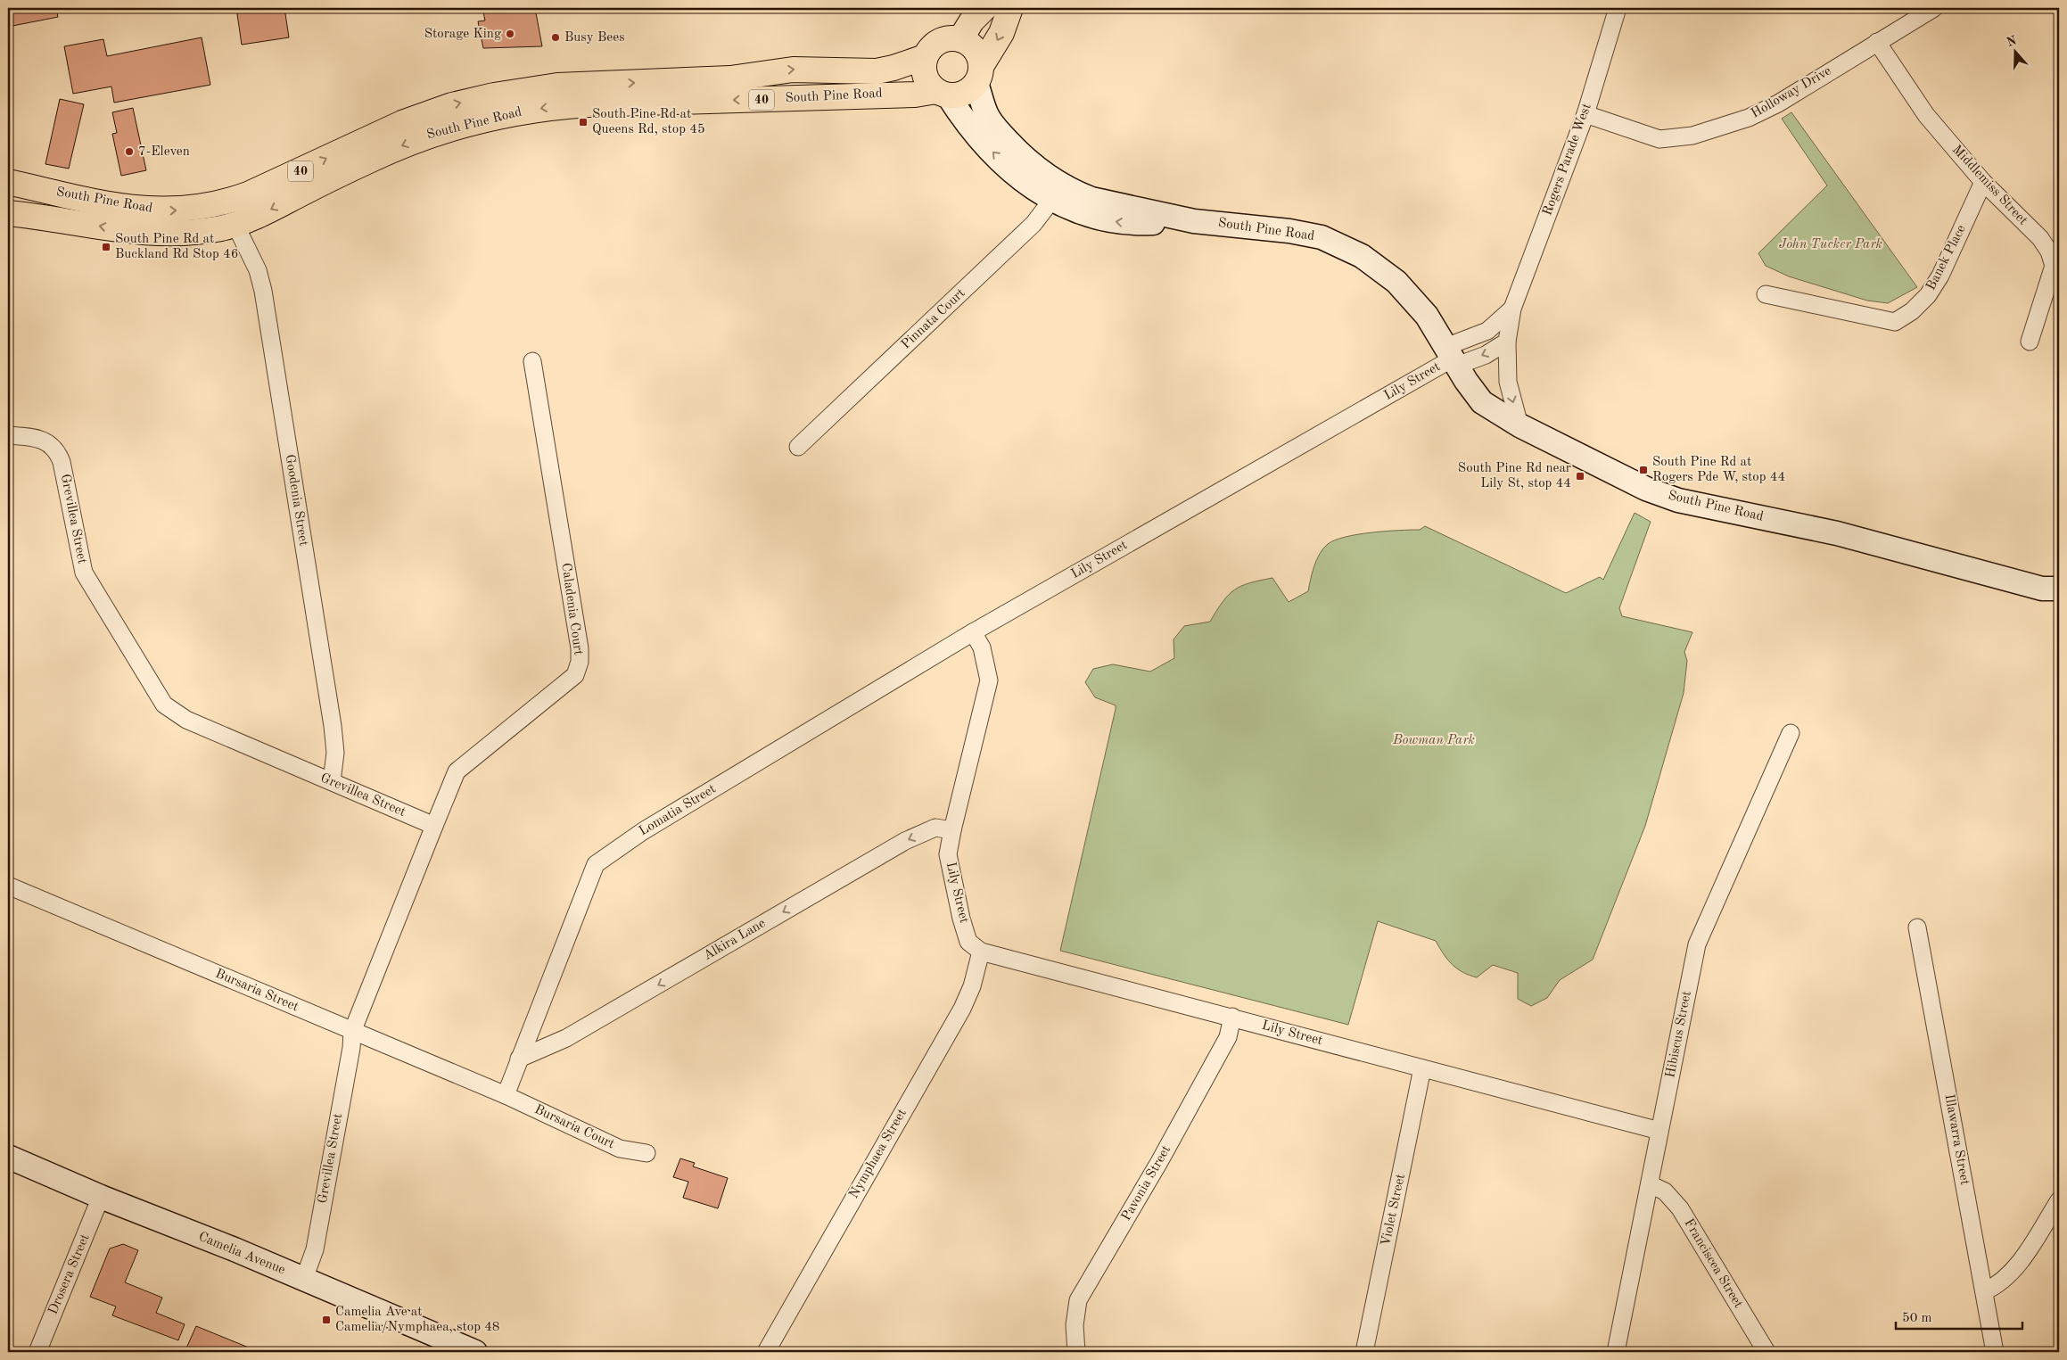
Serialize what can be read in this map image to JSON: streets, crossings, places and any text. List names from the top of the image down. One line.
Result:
{"streets":{"main road":["South Pine Road","40","Camelia Avenue"],"street":["Holloway Drive","Rogers Parade West","Middlemiss Street","Banek Place","Pinnata Court","Lily Street","Goodenia Street","Grevillea Street","Caladenia Court","Lomatia Street","Alkira Lane","Bursaria Street","Hibiscus Street","Bursaria Court","Illawarra Street","Nymphaea Street","Pavonia Street","Violet Street","Franciscea Street","Drosera Street"]},"crossings":[["Holloway Drive","Rogers Parade West"],["Holloway Drive","Middlemiss Street"],["South Pine Road","40"],["South Pine Road","Rogers Parade West"],["South Pine Road","Pinnata Court"],["South Pine Road","Lily Street"],["South Pine Road","Goodenia Street"],["Rogers Parade West","Lily Street"],["Middlemiss Street","Banek Place"],["Lily Street","Lomatia Street"],["Lily Street","Alkira Lane"],["Lily Street","Hibiscus Street"],["Lily Street","Nymphaea Street"],["Lily Street","Pavonia Street"],["Lily Street","Violet Street"],["Goodenia Street","Grevillea Street"],["Grevillea Street","Caladenia Court"],["Grevillea Street","Bursaria Street"],["Grevillea Street","Camelia Avenue"],["Lomatia Street","Alkira Lane"],["Lomatia Street","Bursaria Street"],["Lomatia Street","Bursaria Court"],["Bursaria Street","Bursaria Court"],["Hibiscus Street","Franciscea Street"],["Camelia Avenue","Drosera Street"]],"one_way":["Alkira Lane"],"parks":["John Tucker Park","Bowman Park"],"places":{"other":["Storage King","Busy Bees","7-Eleven"],"transit":["South Pine Rd at Queens Rd, stop 45","South Pine Rd at Buckland Rd Stop 46","South Pine Rd at Rogers Pde W, stop 44","South Pine Rd near Lily St, stop 44","Camelia Ave at Camelia/Nymphaea, stop 48"]},"scale_bar":"50 m","north":"top"}
